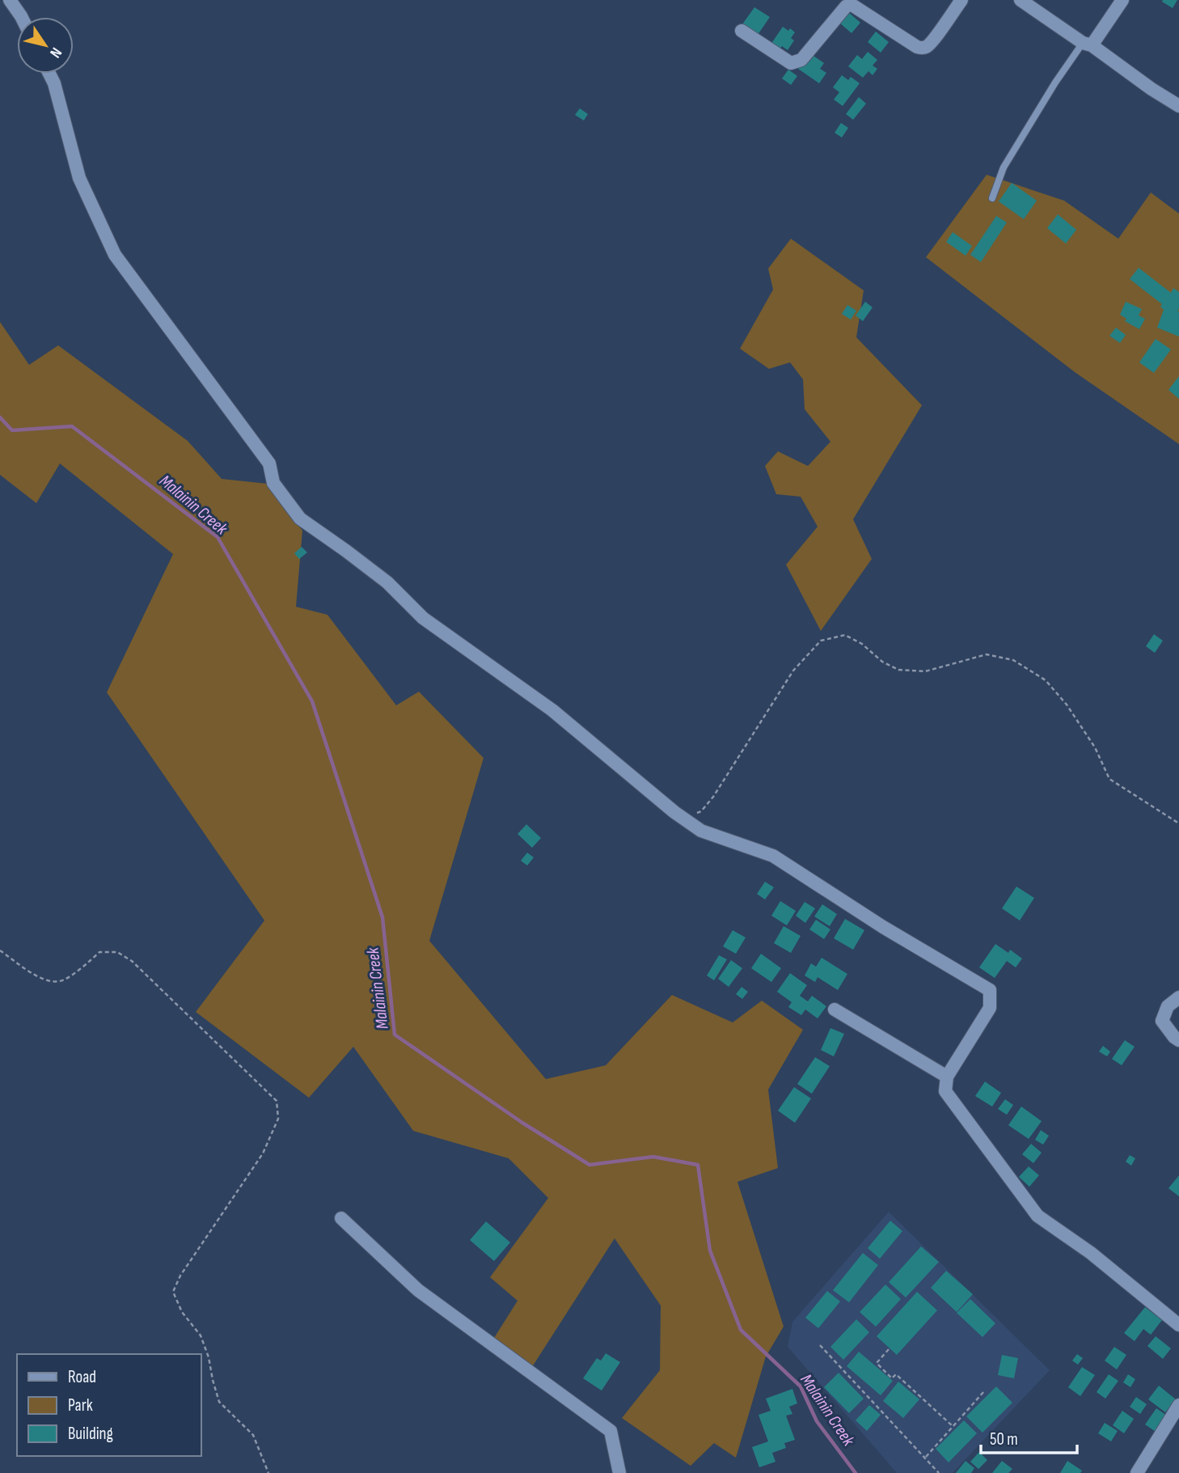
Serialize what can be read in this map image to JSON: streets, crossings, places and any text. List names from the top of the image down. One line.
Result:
{"water":["Malainin Creek"],"legend":["Road","Park","Building"],"scale_bar":"50 m","north":"bottom right"}
